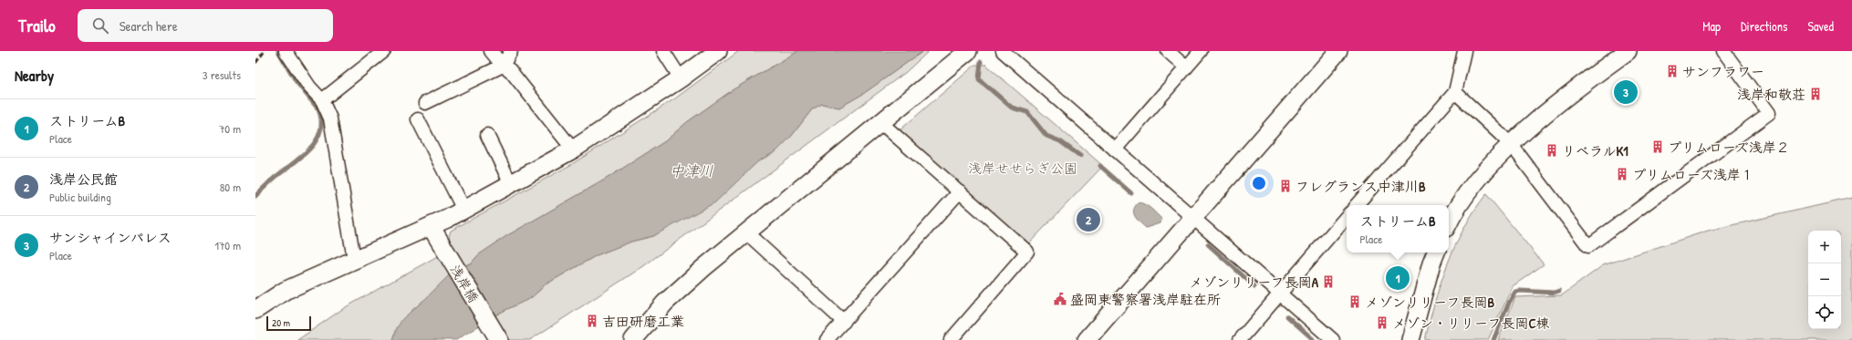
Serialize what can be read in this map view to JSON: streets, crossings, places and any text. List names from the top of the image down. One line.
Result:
{"streets":{"street":["浅岸橋"]},"water":["中津川"],"parks":["浅岸せせらぎ公園"],"places":{"building":["サンフラワー","浅岸和敬荘","プリムローズ浅岸２","リベラルK1","プリムローズ浅岸１","フレグランス中津川B","メゾンリリーフ長岡A","メゾンリリーフ長岡B","吉田研磨工業","メゾン・リリーフ長岡C棟"],"public building":["盛岡東警察署浅岸駐在所"]},"scale_bar":"20 m","page":{"header":"Trailo","search":"Search here","nav":["Map","Directions","Saved"],"heading":["Nearby","3 results"],"pins":["3","2","1"],"list":[{"mark":"1","name":"ストリームB","note":"Place","value":"70 m"},{"mark":"2","name":"浅岸公民館","note":"Public building","value":"80 m"},{"mark":"3","name":"サンシャインパレス","note":"Place","value":"170 m"}],"popup":["ストリームB","Place"],"map_buttons":["+","−"],"scale":"20 m"}}
